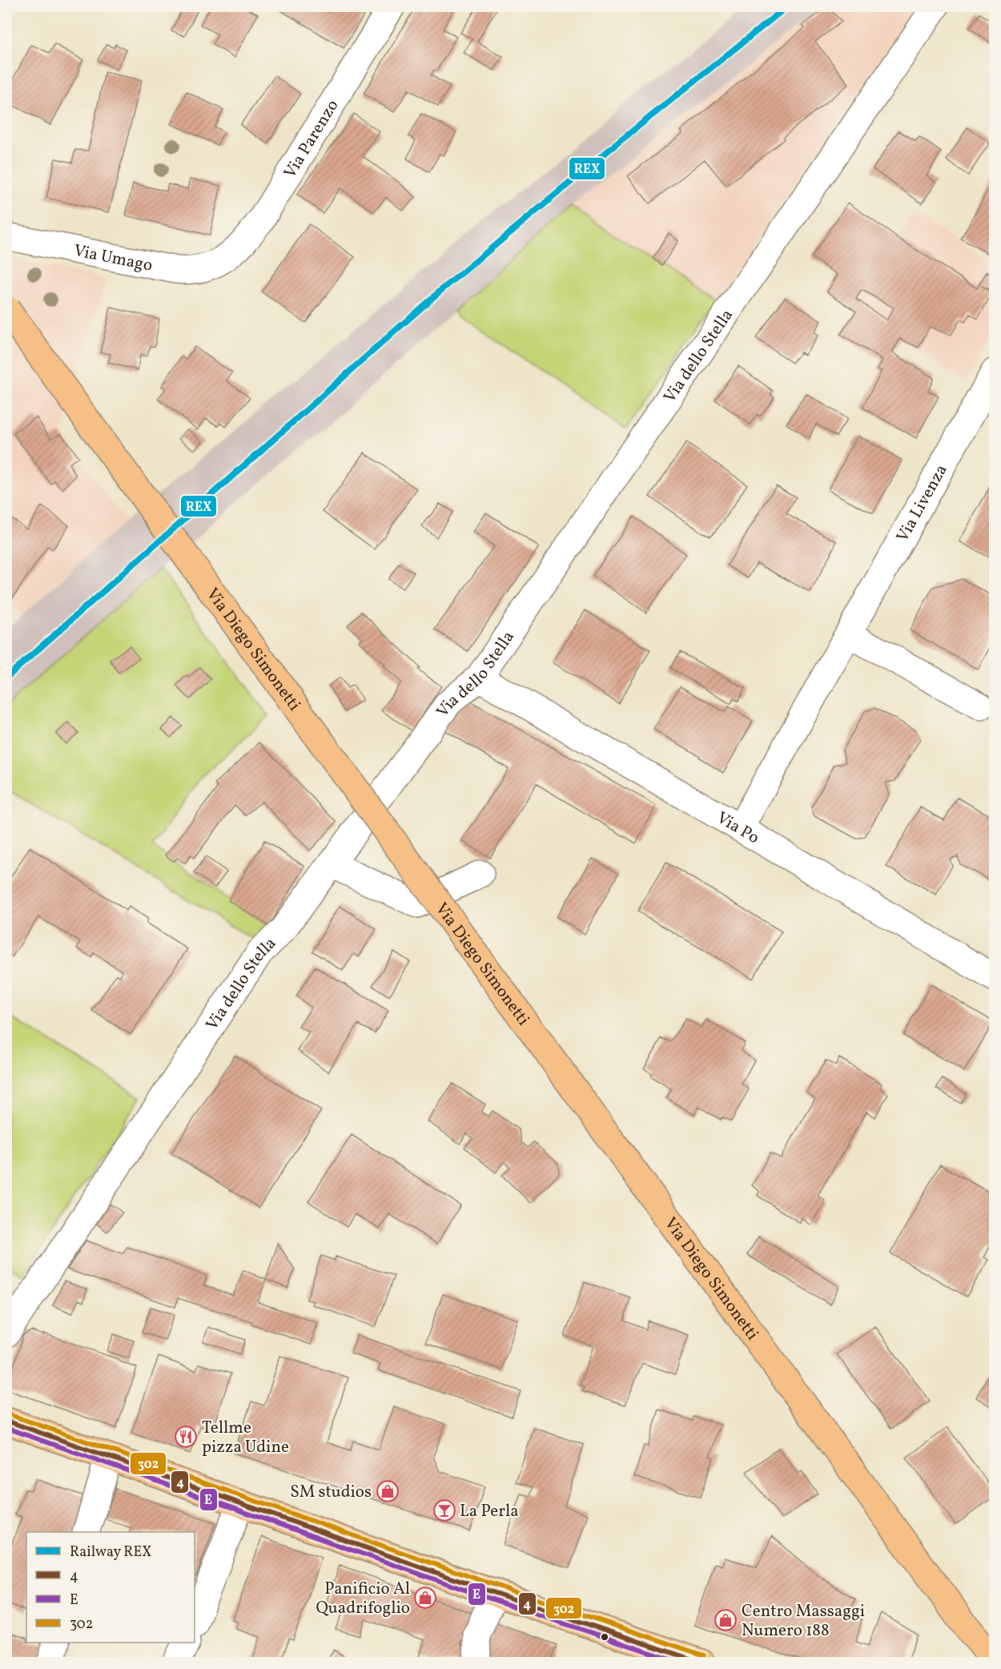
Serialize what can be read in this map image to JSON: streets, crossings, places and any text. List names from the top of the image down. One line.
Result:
{"streets":{"main road":["Via Diego Simonetti"],"street":["Via Parenzo","Via Umago","Via dello Stella","Via Livenza","Via Po"]},"crossings":[["Via Parenzo","Via Umago"],["Via dello Stella","Via Po"],["Via Livenza","Via Po"]],"places":{"restaurant":["Tellme pizza Udine"],"shop":["SM studios","Panificio Al Quadrifoglio","Centro Massaggi Numero 188"],"bar":["La Perla"]},"lines":["rail line REX","transit line 302","transit line 4","transit line E"],"legend":["Railway REX","4","E","302"]}
